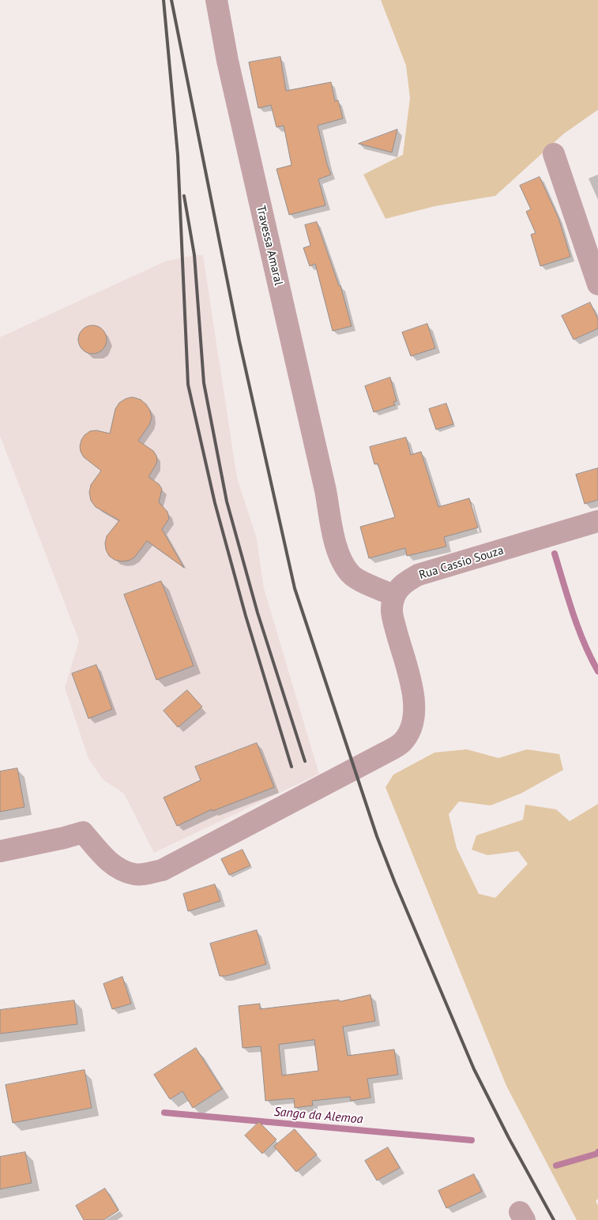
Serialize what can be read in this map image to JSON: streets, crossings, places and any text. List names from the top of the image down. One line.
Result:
{"streets":{"street":["Travessa Amaral","Rua Cassio Souza"]},"crossings":[["Travessa Amaral","Rua Cassio Souza"]],"water":["Sanga da Alemoa"]}
